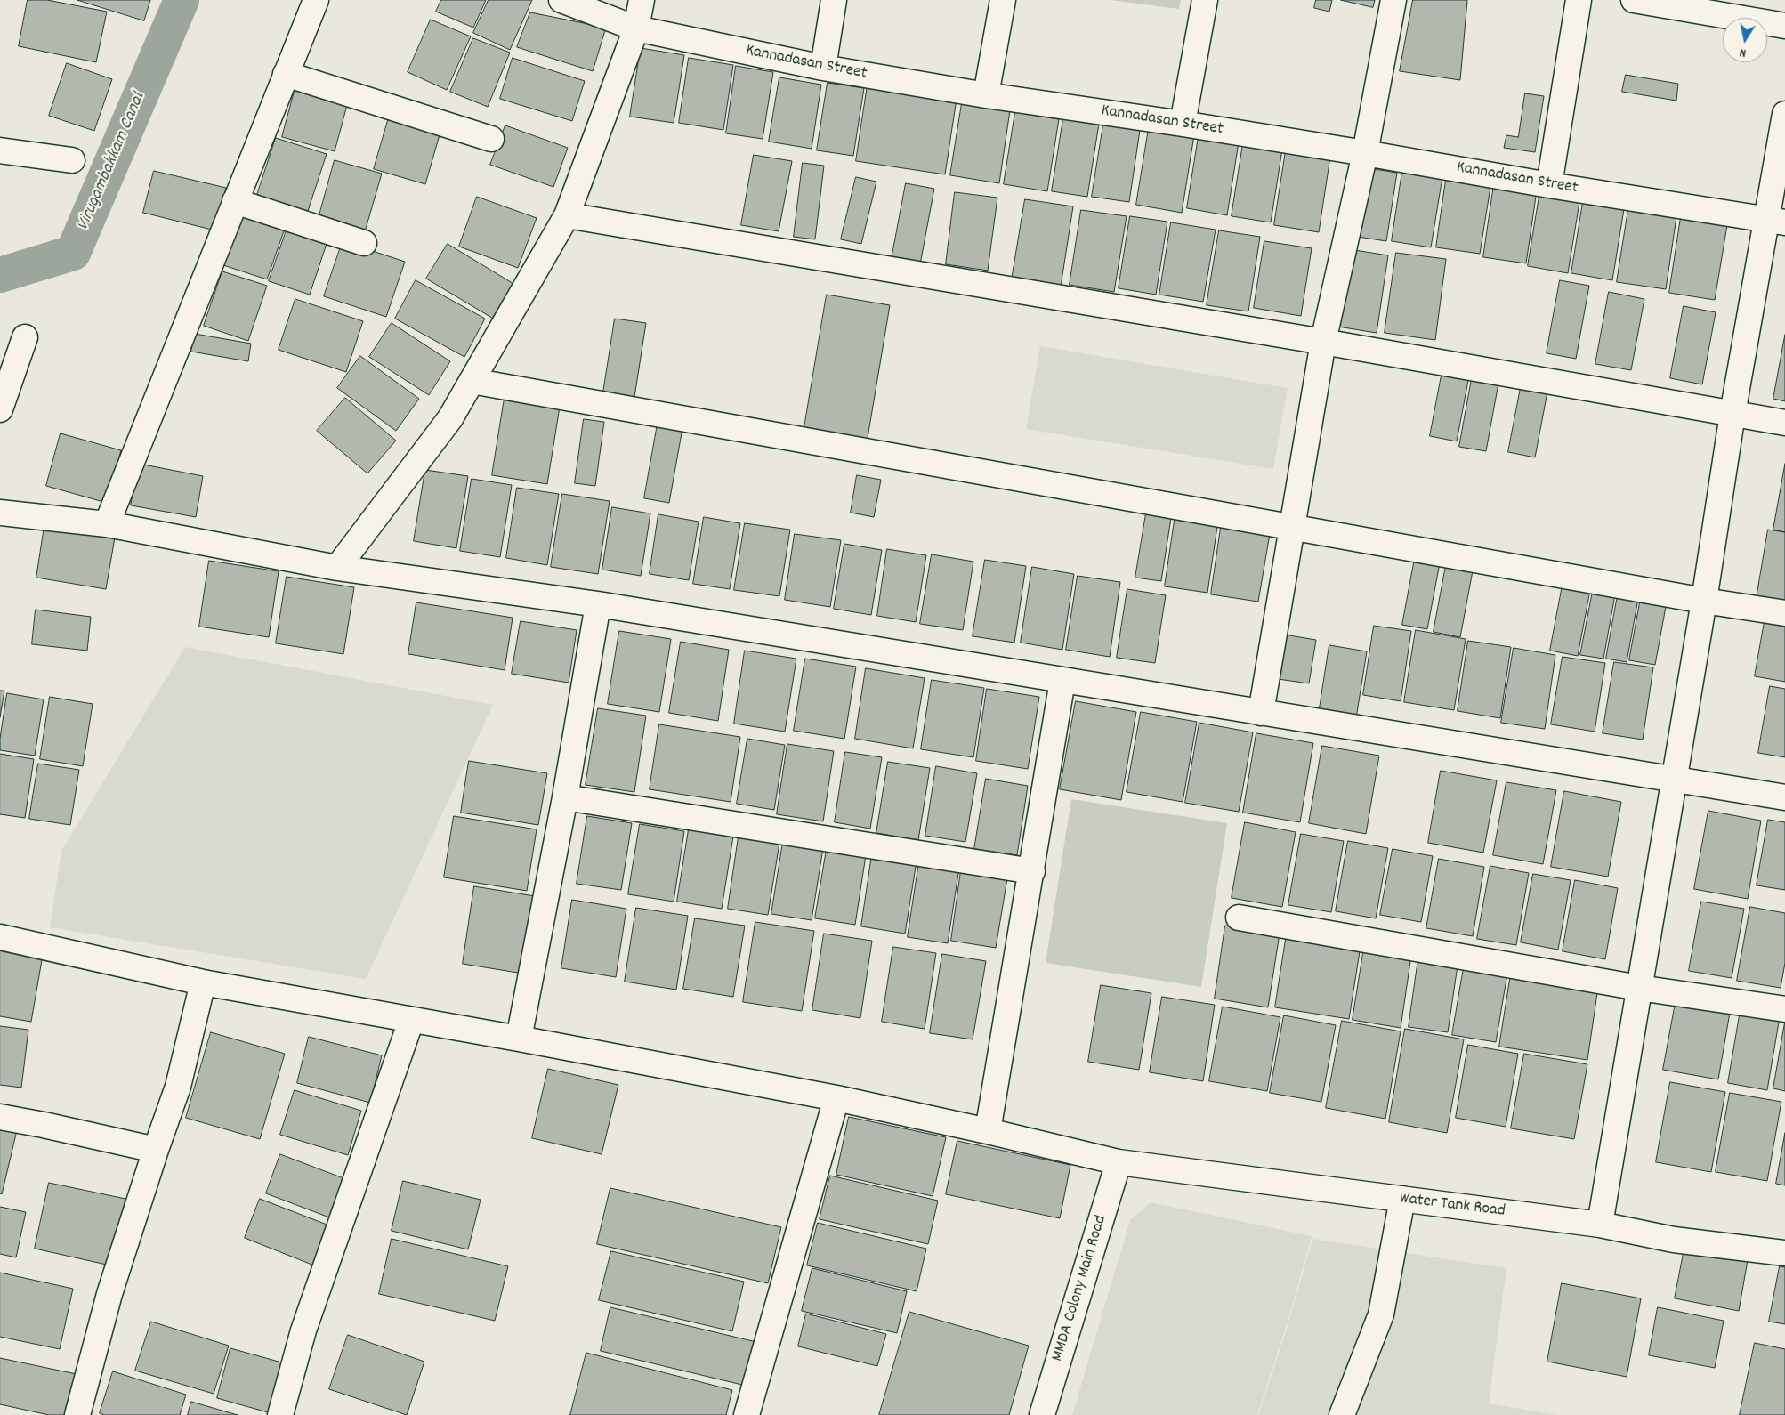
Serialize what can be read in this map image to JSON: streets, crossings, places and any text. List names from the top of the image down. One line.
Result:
{"streets":{"street":["Kannadasan Street","Water Tank Road","MMDA Colony Main Road"]},"crossings":[["Water Tank Road","MMDA Colony Main Road"]],"water":["Virugambakkam Canal"],"north":"bottom"}
